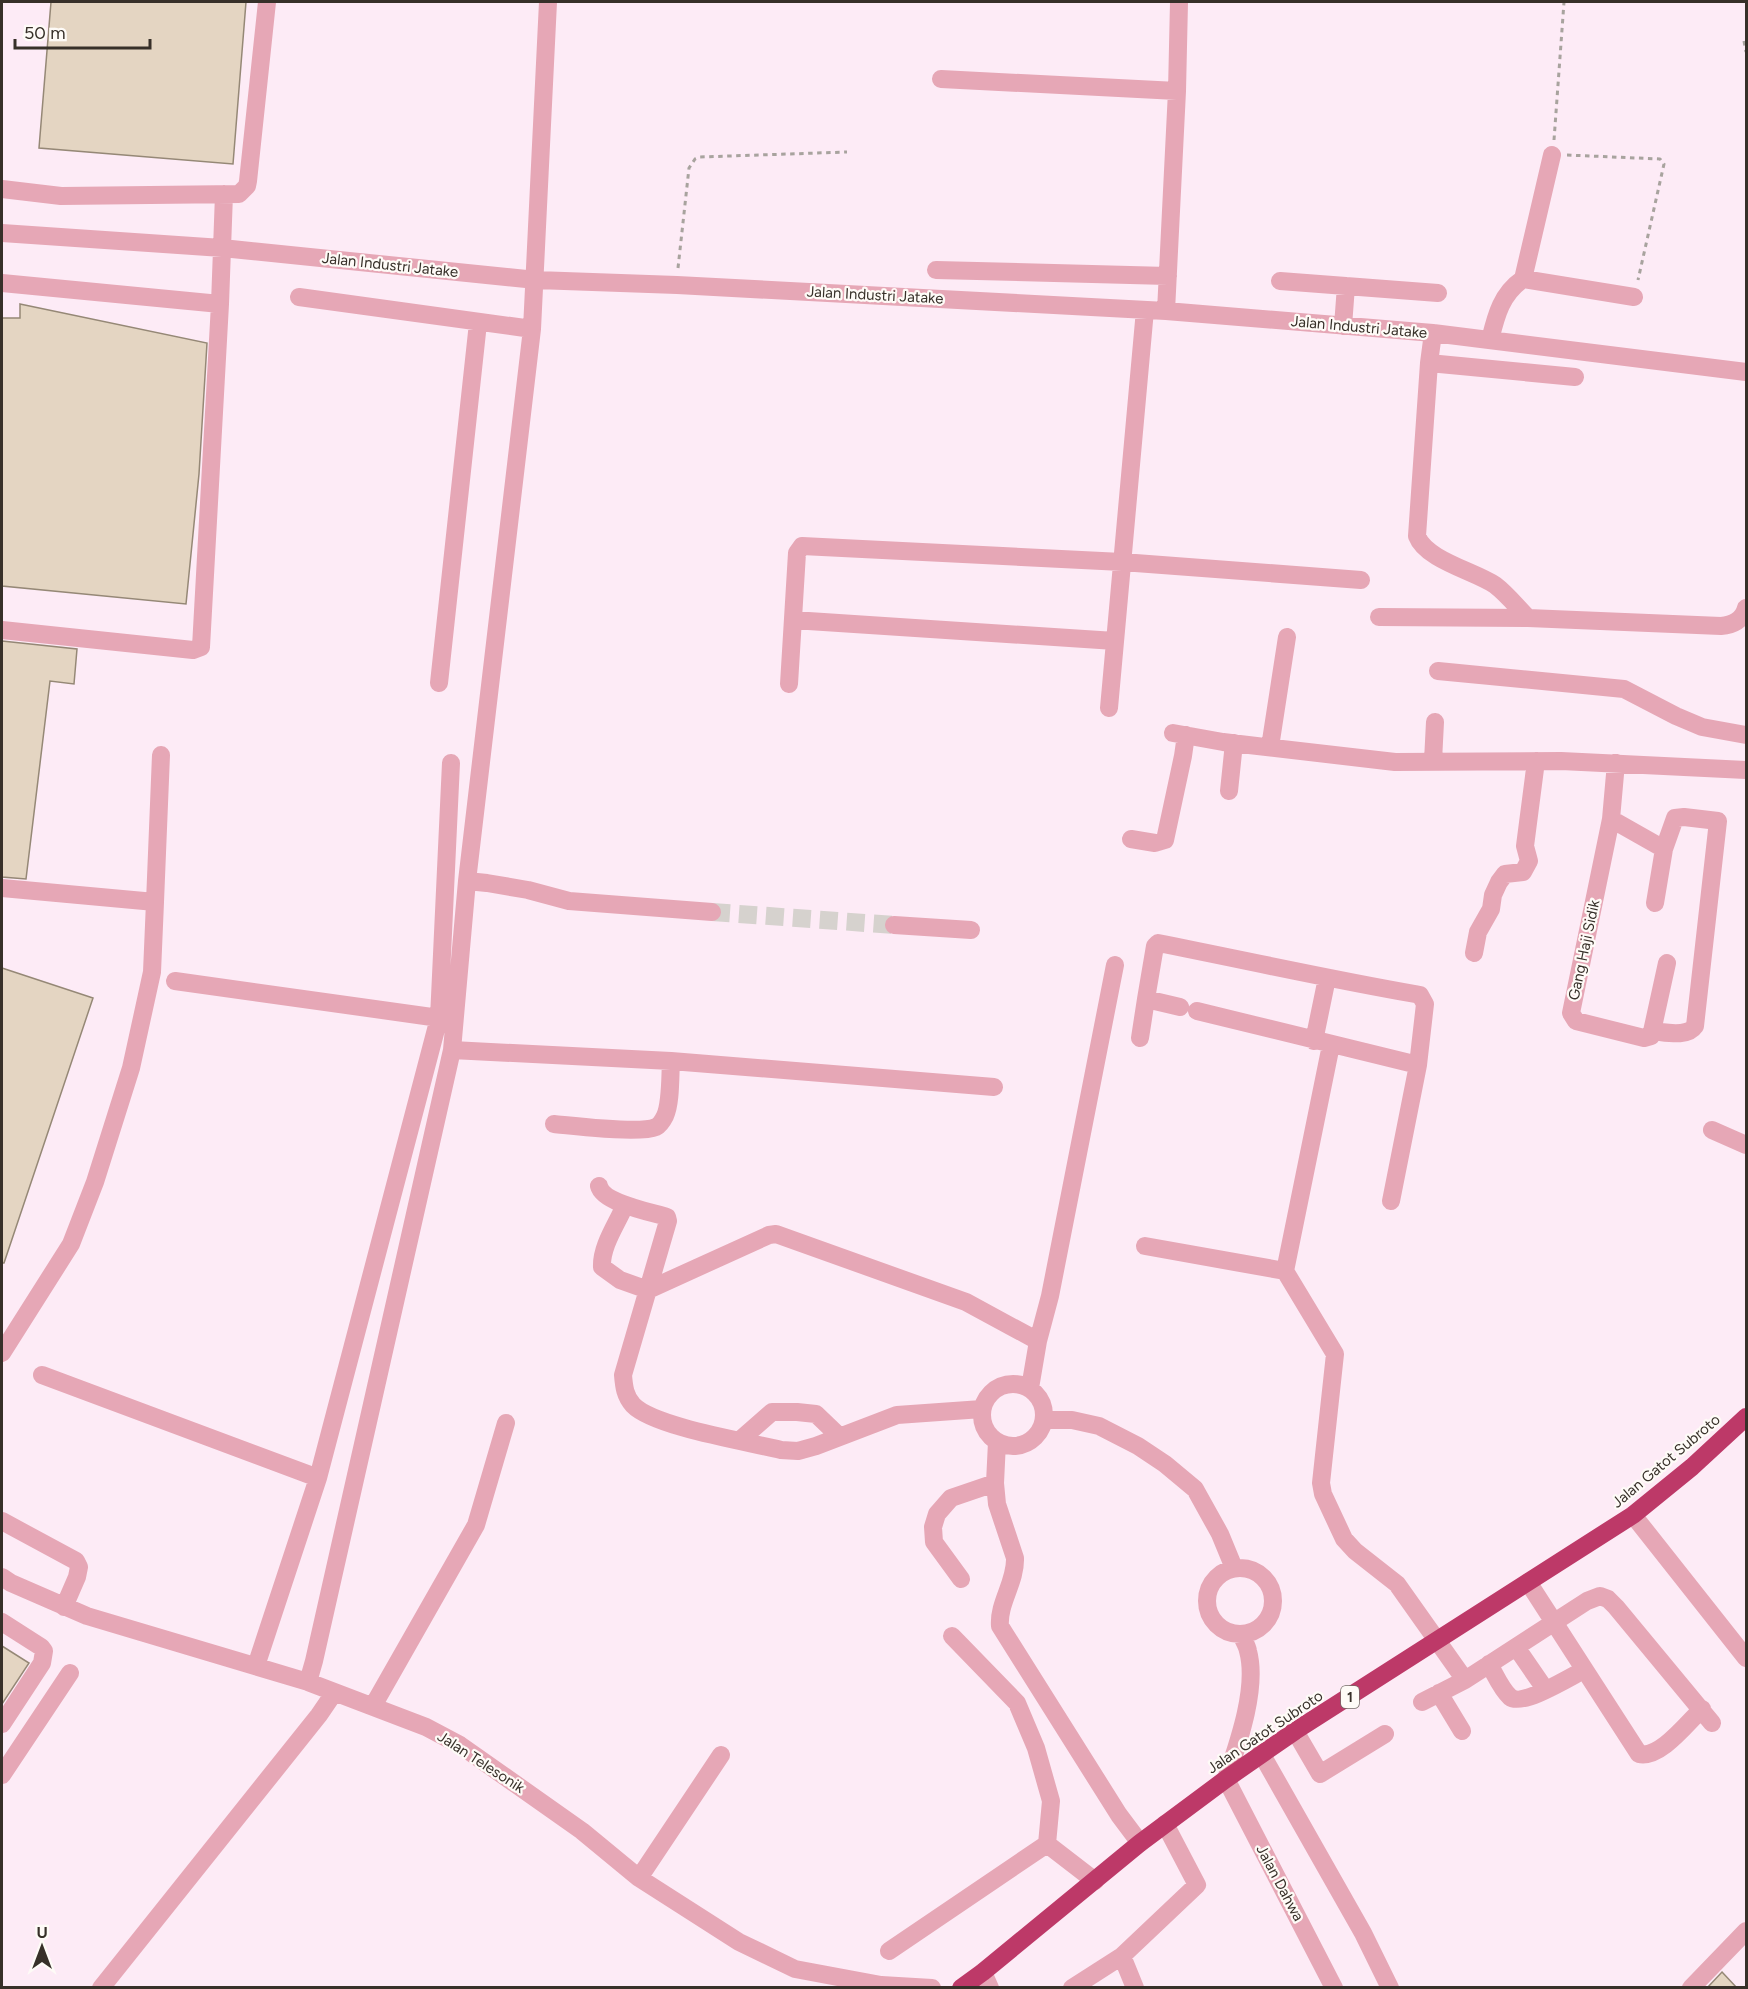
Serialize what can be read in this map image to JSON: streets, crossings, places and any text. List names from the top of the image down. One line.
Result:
{"streets":{"highway":["Jalan Gatot Subroto","1"],"street":["Jalan Industri Jatake","Gang Haji Sidik","Jalan Telesonik","Jalan Dahwa"]},"crossings":[["Jalan Gatot Subroto","Jalan Dahwa"]],"scale_bar":"50 m","north":"top"}
